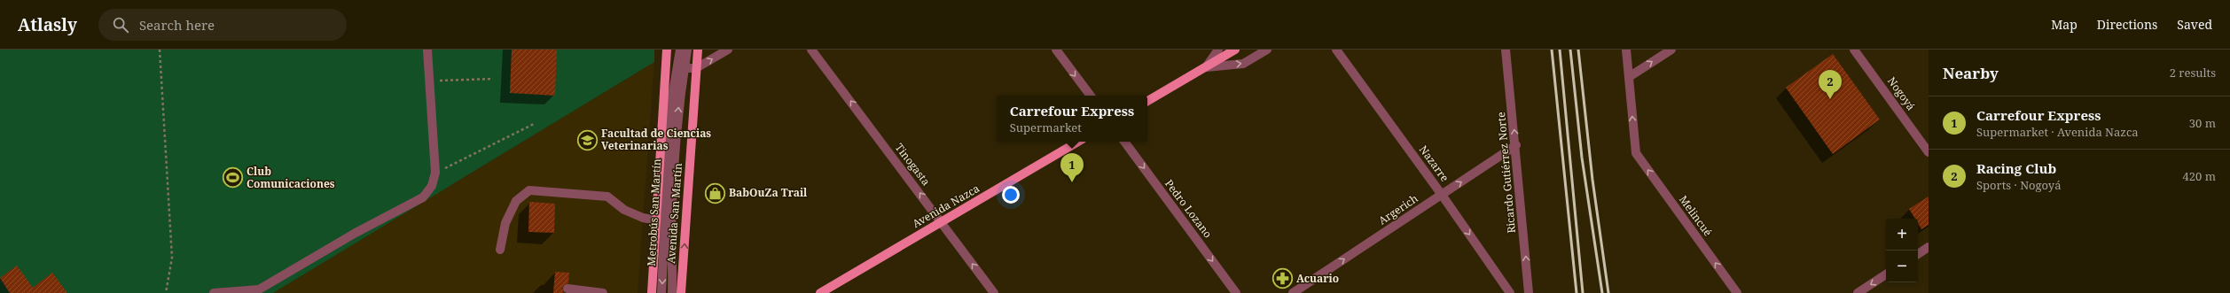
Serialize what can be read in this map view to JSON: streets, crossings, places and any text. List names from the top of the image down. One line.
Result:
{"streets":{"main road":["Avenida Nazca","Avenida San Martín"],"street":["Nogoyá","Nazarre","Tinogasta","Ricardo Gutiérrez Norte","Pedro Lozano","Argerich","Metrobús San Martín","Melincué"]},"crossings":[["Nazarre","Argerich"],["Tinogasta","Avenida Nazca"],["Ricardo Gutiérrez Norte","Argerich"]],"one_way":["Nazarre","Tinogasta","Ricardo Gutiérrez Norte","Pedro Lozano","Argerich","Melincué"],"places":{"school or university":["Facultad de Ciencias Veterinarias"],"sports":["Club Comunicaciones"],"shop":["BabOuZa Trail"],"pharmacy":["Acuario"]},"page":{"header":"Atlasly","search":"Search here","nav":["Map","Directions","Saved"],"heading":["Nearby","2 results"],"pins":["2","1"],"popup":["Carrefour Express","Supermarket"],"list":[{"mark":"1","name":"Carrefour Express","note":"Supermarket · Avenida Nazca","value":"30 m"},{"mark":"2","name":"Racing Club","note":"Sports · Nogoyá","value":"420 m"}],"map_buttons":["+","−"]}}
